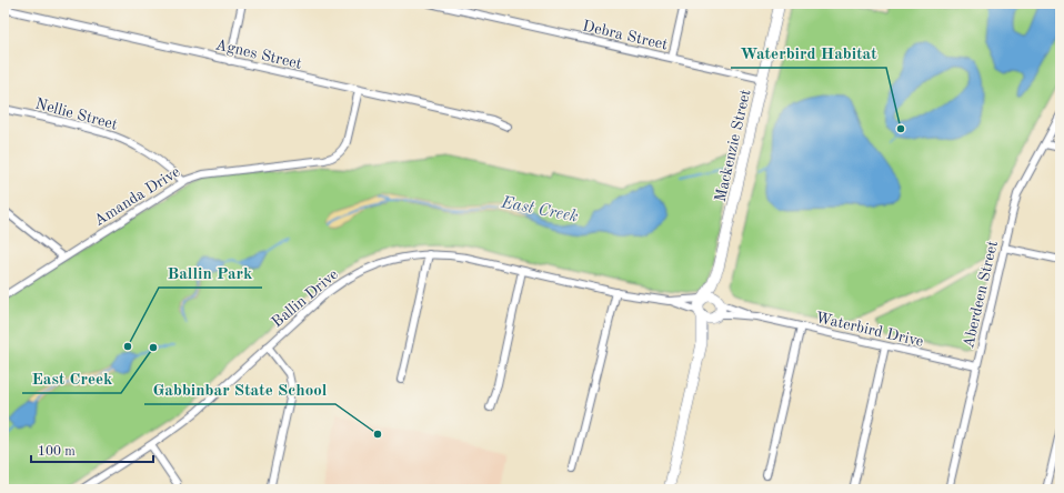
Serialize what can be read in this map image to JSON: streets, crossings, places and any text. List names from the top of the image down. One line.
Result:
{"streets":{"main road":["Mackenzie Street"],"street":["Debra Street","Agnes Street","Nellie Street","Amanda Drive","Aberdeen Street","Ballin Drive","Waterbird Drive"]},"crossings":[["Debra Street","Mackenzie Street"],["Agnes Street","Amanda Drive"],["Nellie Street","Amanda Drive"],["Mackenzie Street","Ballin Drive"],["Mackenzie Street","Waterbird Drive"],["Aberdeen Street","Waterbird Drive"],["Ballin Drive","Waterbird Drive"]],"water":["East Creek"],"places":["Waterbird Habitat","Ballin Park","East Creek","Gabbinbar State School"],"scale_bar":"100 m"}
